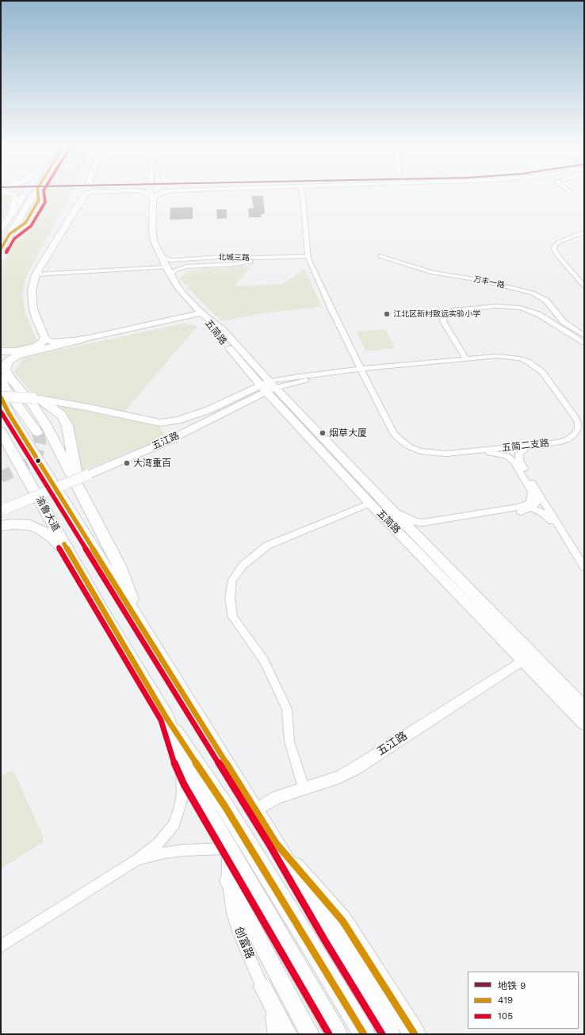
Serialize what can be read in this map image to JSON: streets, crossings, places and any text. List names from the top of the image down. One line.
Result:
{"streets":{"highway":["渝鲁大道"],"main road":["五简路","五江路"],"street":["北城三路","万丰一路","五简二支路","创富路"]},"crossings":[["北城三路","五简路"],["五简路","五江路"],["五简路","五简二支路"],["五江路","五简二支路"],["五江路","渝鲁大道"],["渝鲁大道","创富路"]],"places":["江北区新村致远实验小学","烟草大厦","大湾重百"],"lines":["transit line 419","transit line 105"],"legend":["地铁 9","419","105"]}
